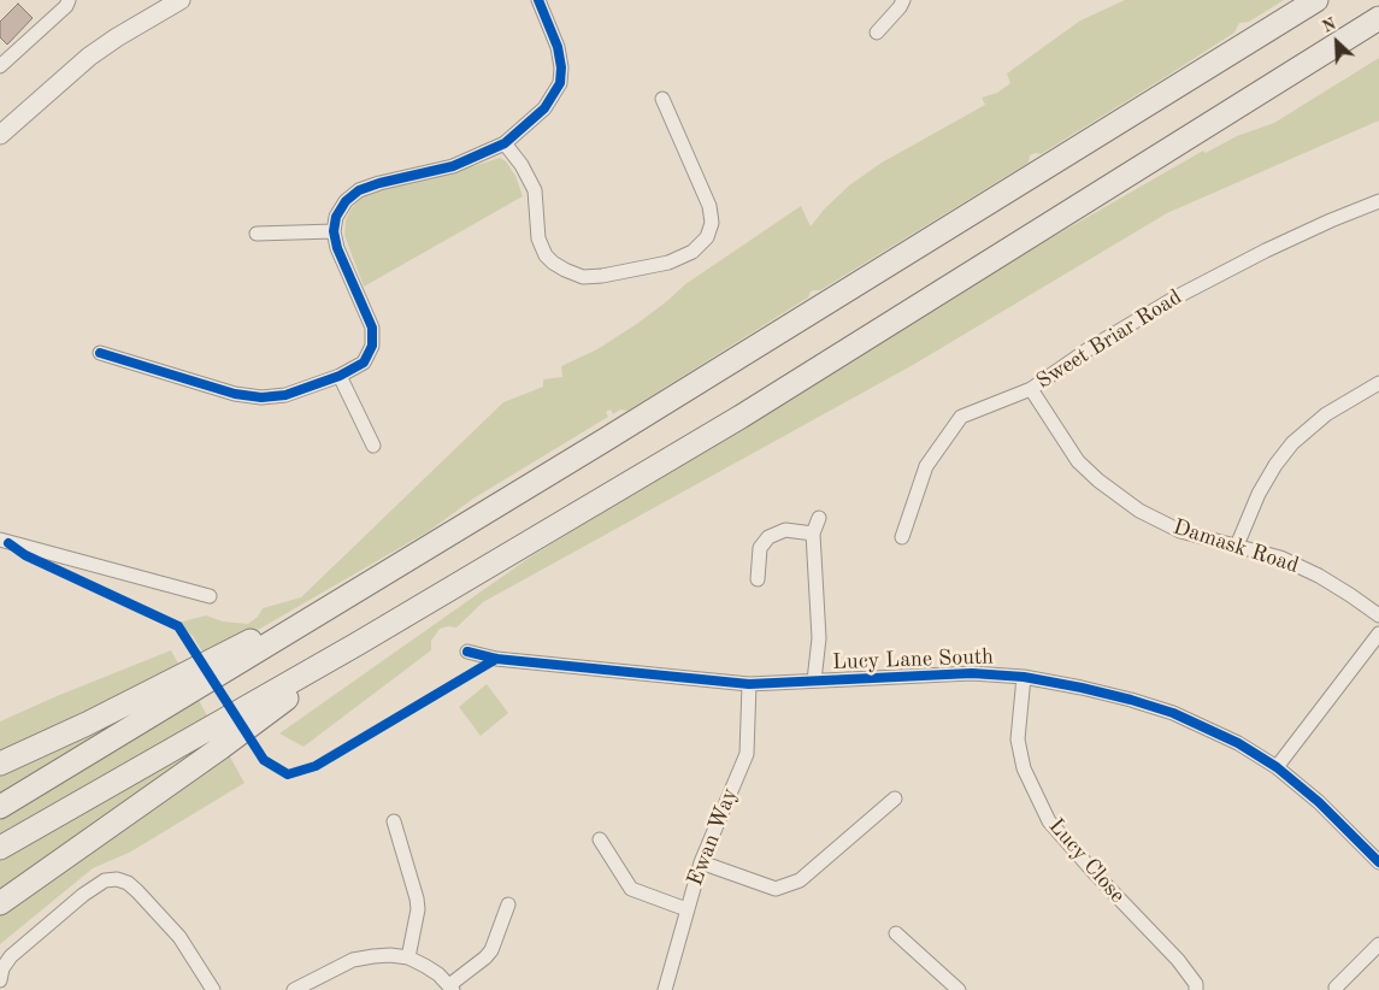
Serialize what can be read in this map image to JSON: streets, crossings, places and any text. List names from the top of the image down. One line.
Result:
{"streets":{"street":["Sweet Briar Road","Damask Road","Lucy Lane South","Ewan Way","Lucy Close"]},"crossings":[["Sweet Briar Road","Damask Road"],["Lucy Lane South","Ewan Way"],["Lucy Lane South","Lucy Close"]],"north":"top left"}
